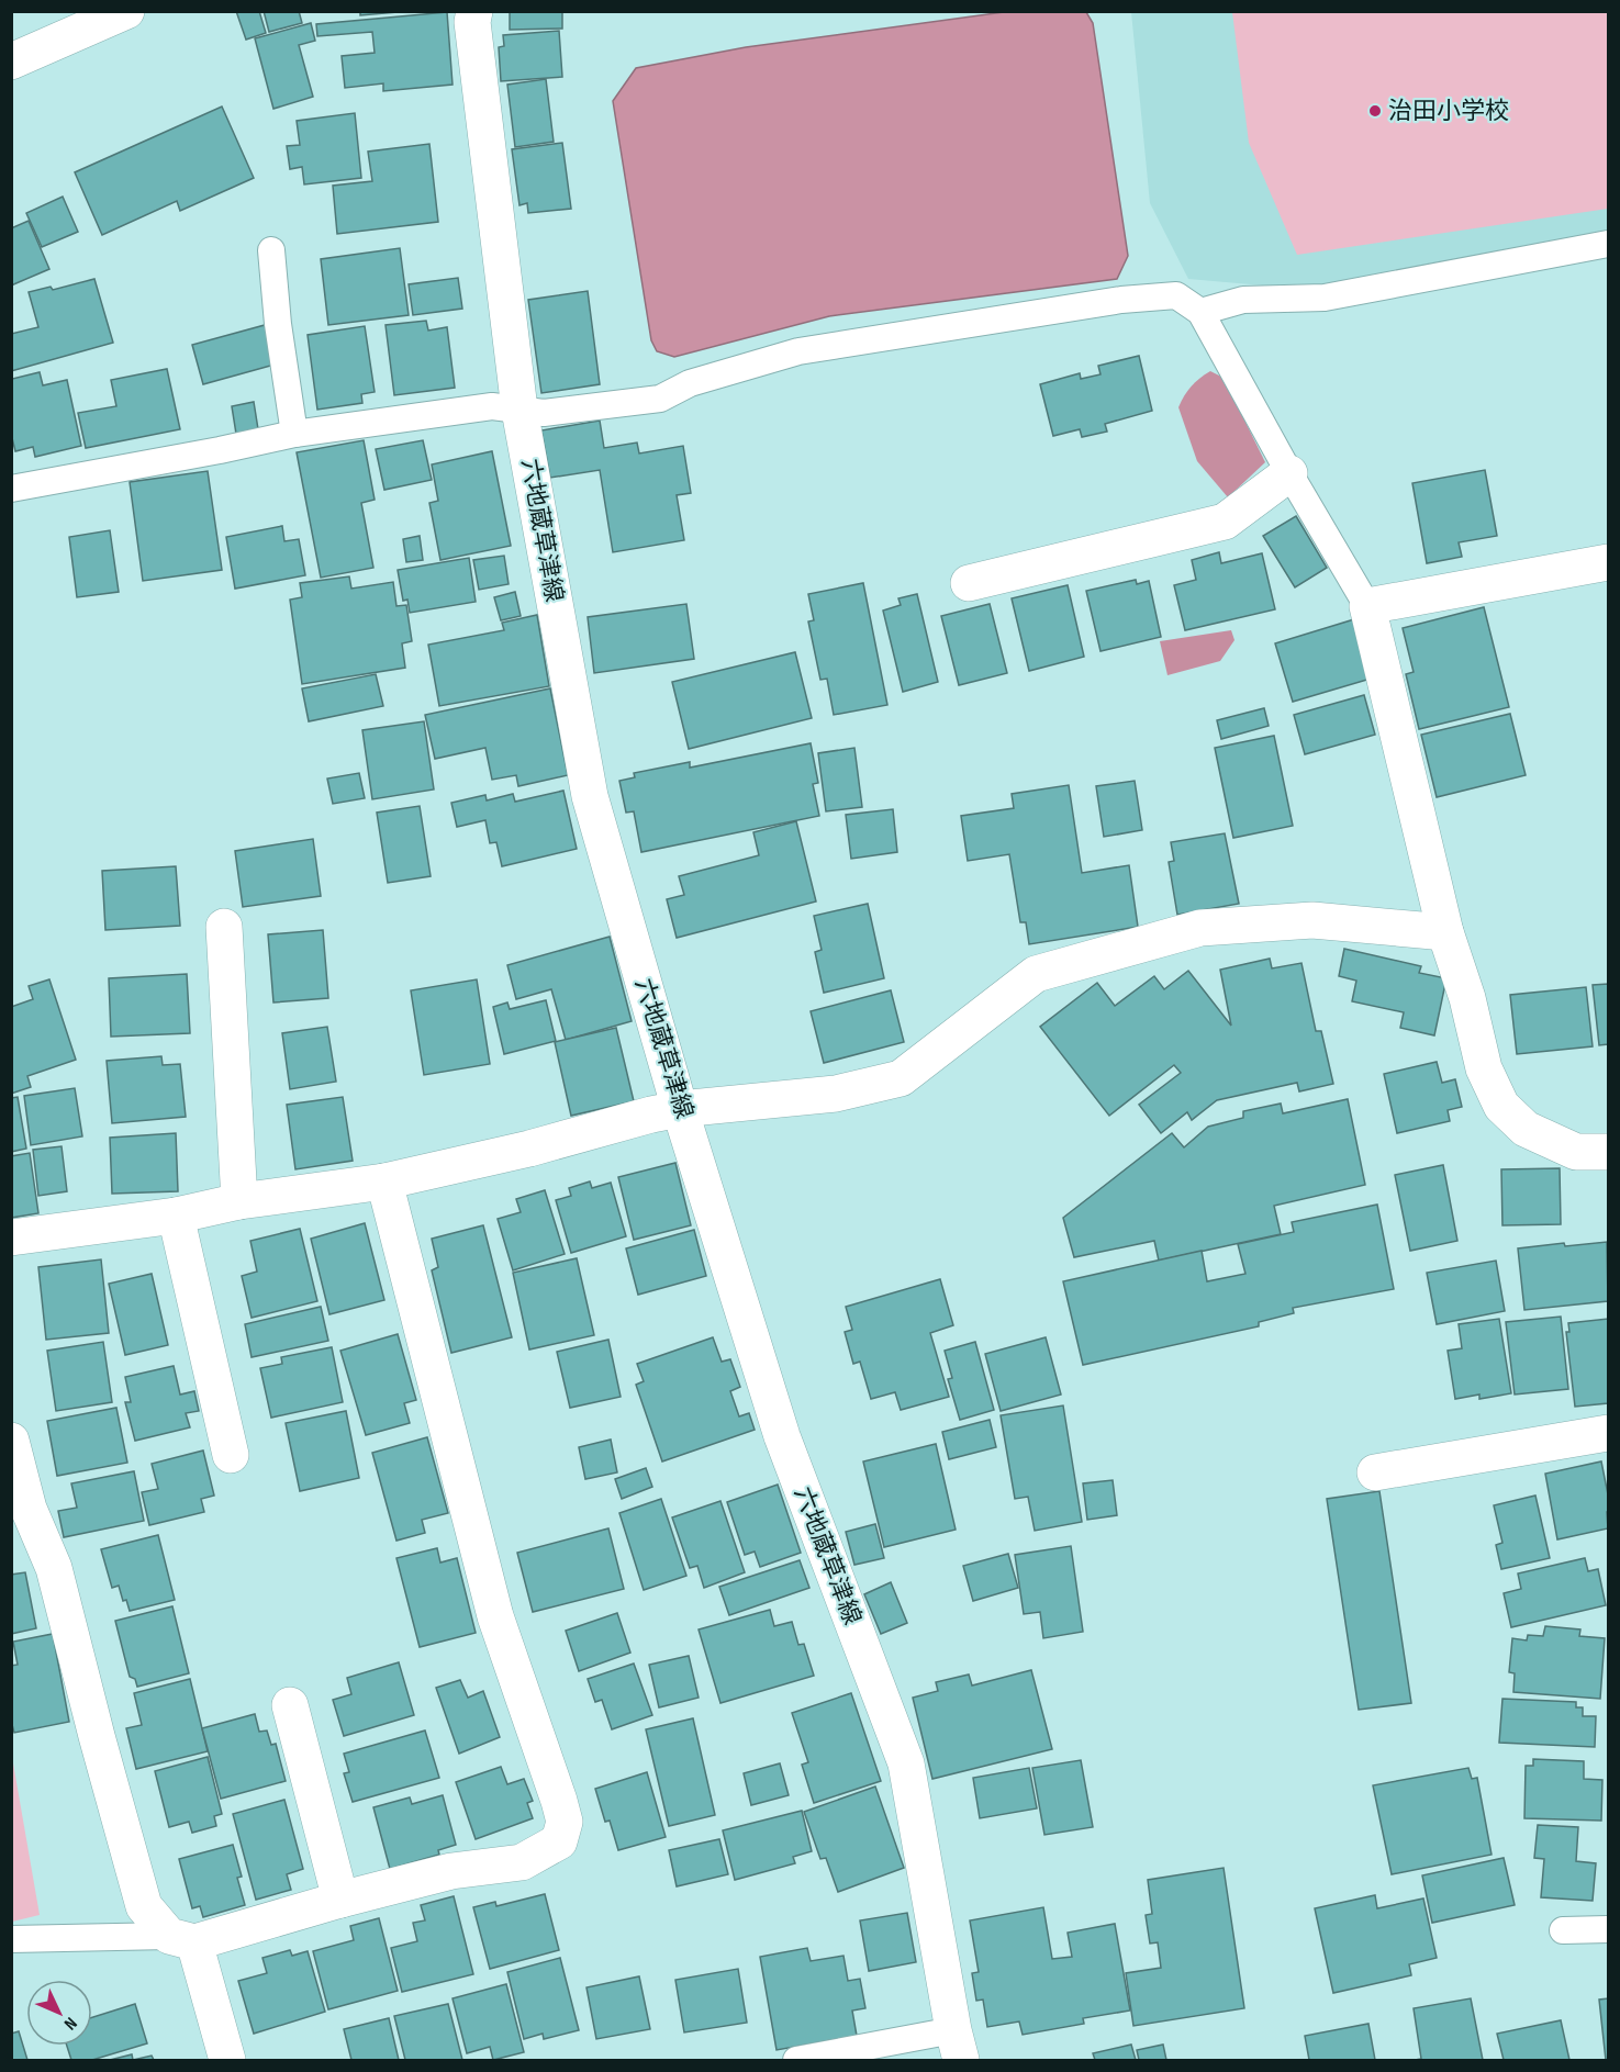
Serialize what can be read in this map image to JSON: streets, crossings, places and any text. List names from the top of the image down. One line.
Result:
{"streets":{"street":["六地蔵草津線"]},"places":["治田小学校"],"north":"bottom right"}
